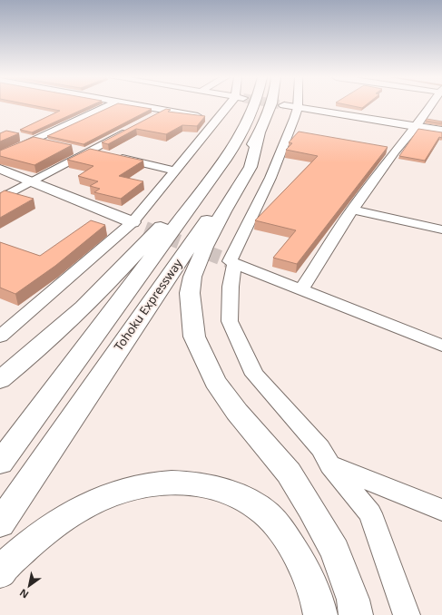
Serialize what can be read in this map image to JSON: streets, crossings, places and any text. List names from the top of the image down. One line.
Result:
{"streets":{"main road":["Tohoku Expressway"]},"north":"bottom left"}
